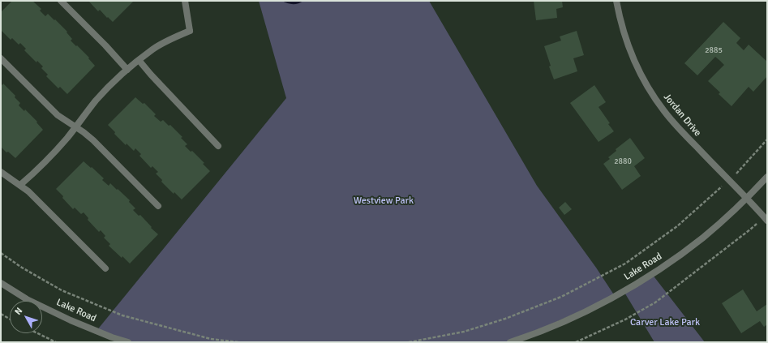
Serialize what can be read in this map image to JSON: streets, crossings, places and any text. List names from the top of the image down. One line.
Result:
{"streets":{"street":["Jordan Drive","Lake Road"]},"crossings":[["Jordan Drive","Lake Road"]],"parks":["Westview Park","Carver Lake Park"],"house_numbers":["2885","2880"],"north":"top left"}
